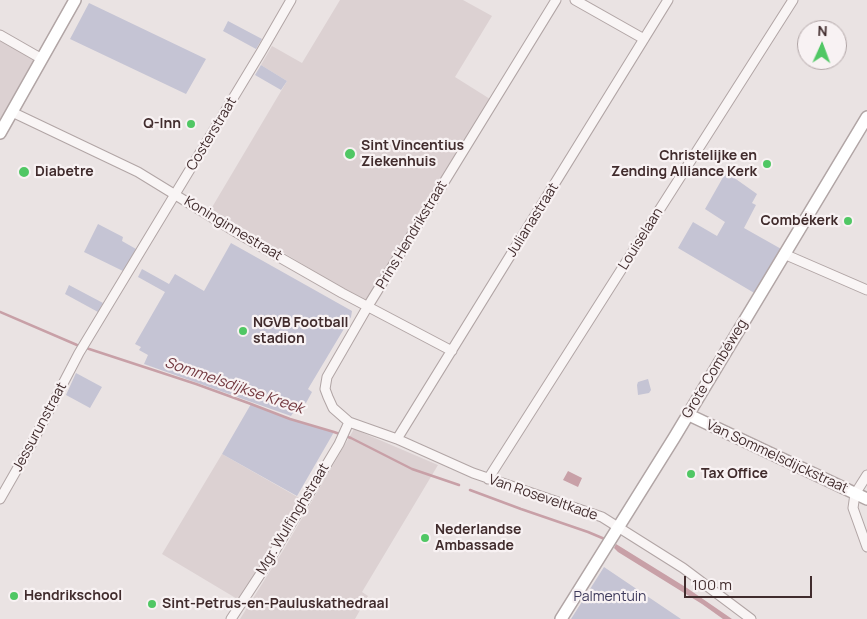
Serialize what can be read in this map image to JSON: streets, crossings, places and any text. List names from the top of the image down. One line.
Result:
{"streets":{"street":["Costerstraat","Julianastraat","Koninginnestraat","Prins Hendrikstraat","Louiselaan","Grote Combéweg","Jessurunstraat","Van Sommelsdijckstraat","Van Roseveltkade","Mgr. Wulfinghstraat"]},"crossings":[["Costerstraat","Koninginnestraat"],["Costerstraat","Jessurunstraat"],["Julianastraat","Koninginnestraat"],["Julianastraat","Van Roseveltkade"],["Koninginnestraat","Prins Hendrikstraat"],["Prins Hendrikstraat","Van Roseveltkade"],["Louiselaan","Van Roseveltkade"],["Grote Combéweg","Van Sommelsdijckstraat"],["Grote Combéweg","Van Roseveltkade"],["Van Roseveltkade","Mgr. Wulfinghstraat"]],"water":["Sommelsdijkse Kreek"],"parks":["Palmentuin"],"places":["Q-Inn","Sint Vincentius Ziekenhuis","Christelijke en Zending Alliance Kerk","Diabetre","Combékerk","NGVB Football stadion","Tax Office","Nederlandse Ambassade","Hendrikschool","Sint-Petrus-en-Pauluskathedraal"],"scale_bar":"100 m","north":"top"}
